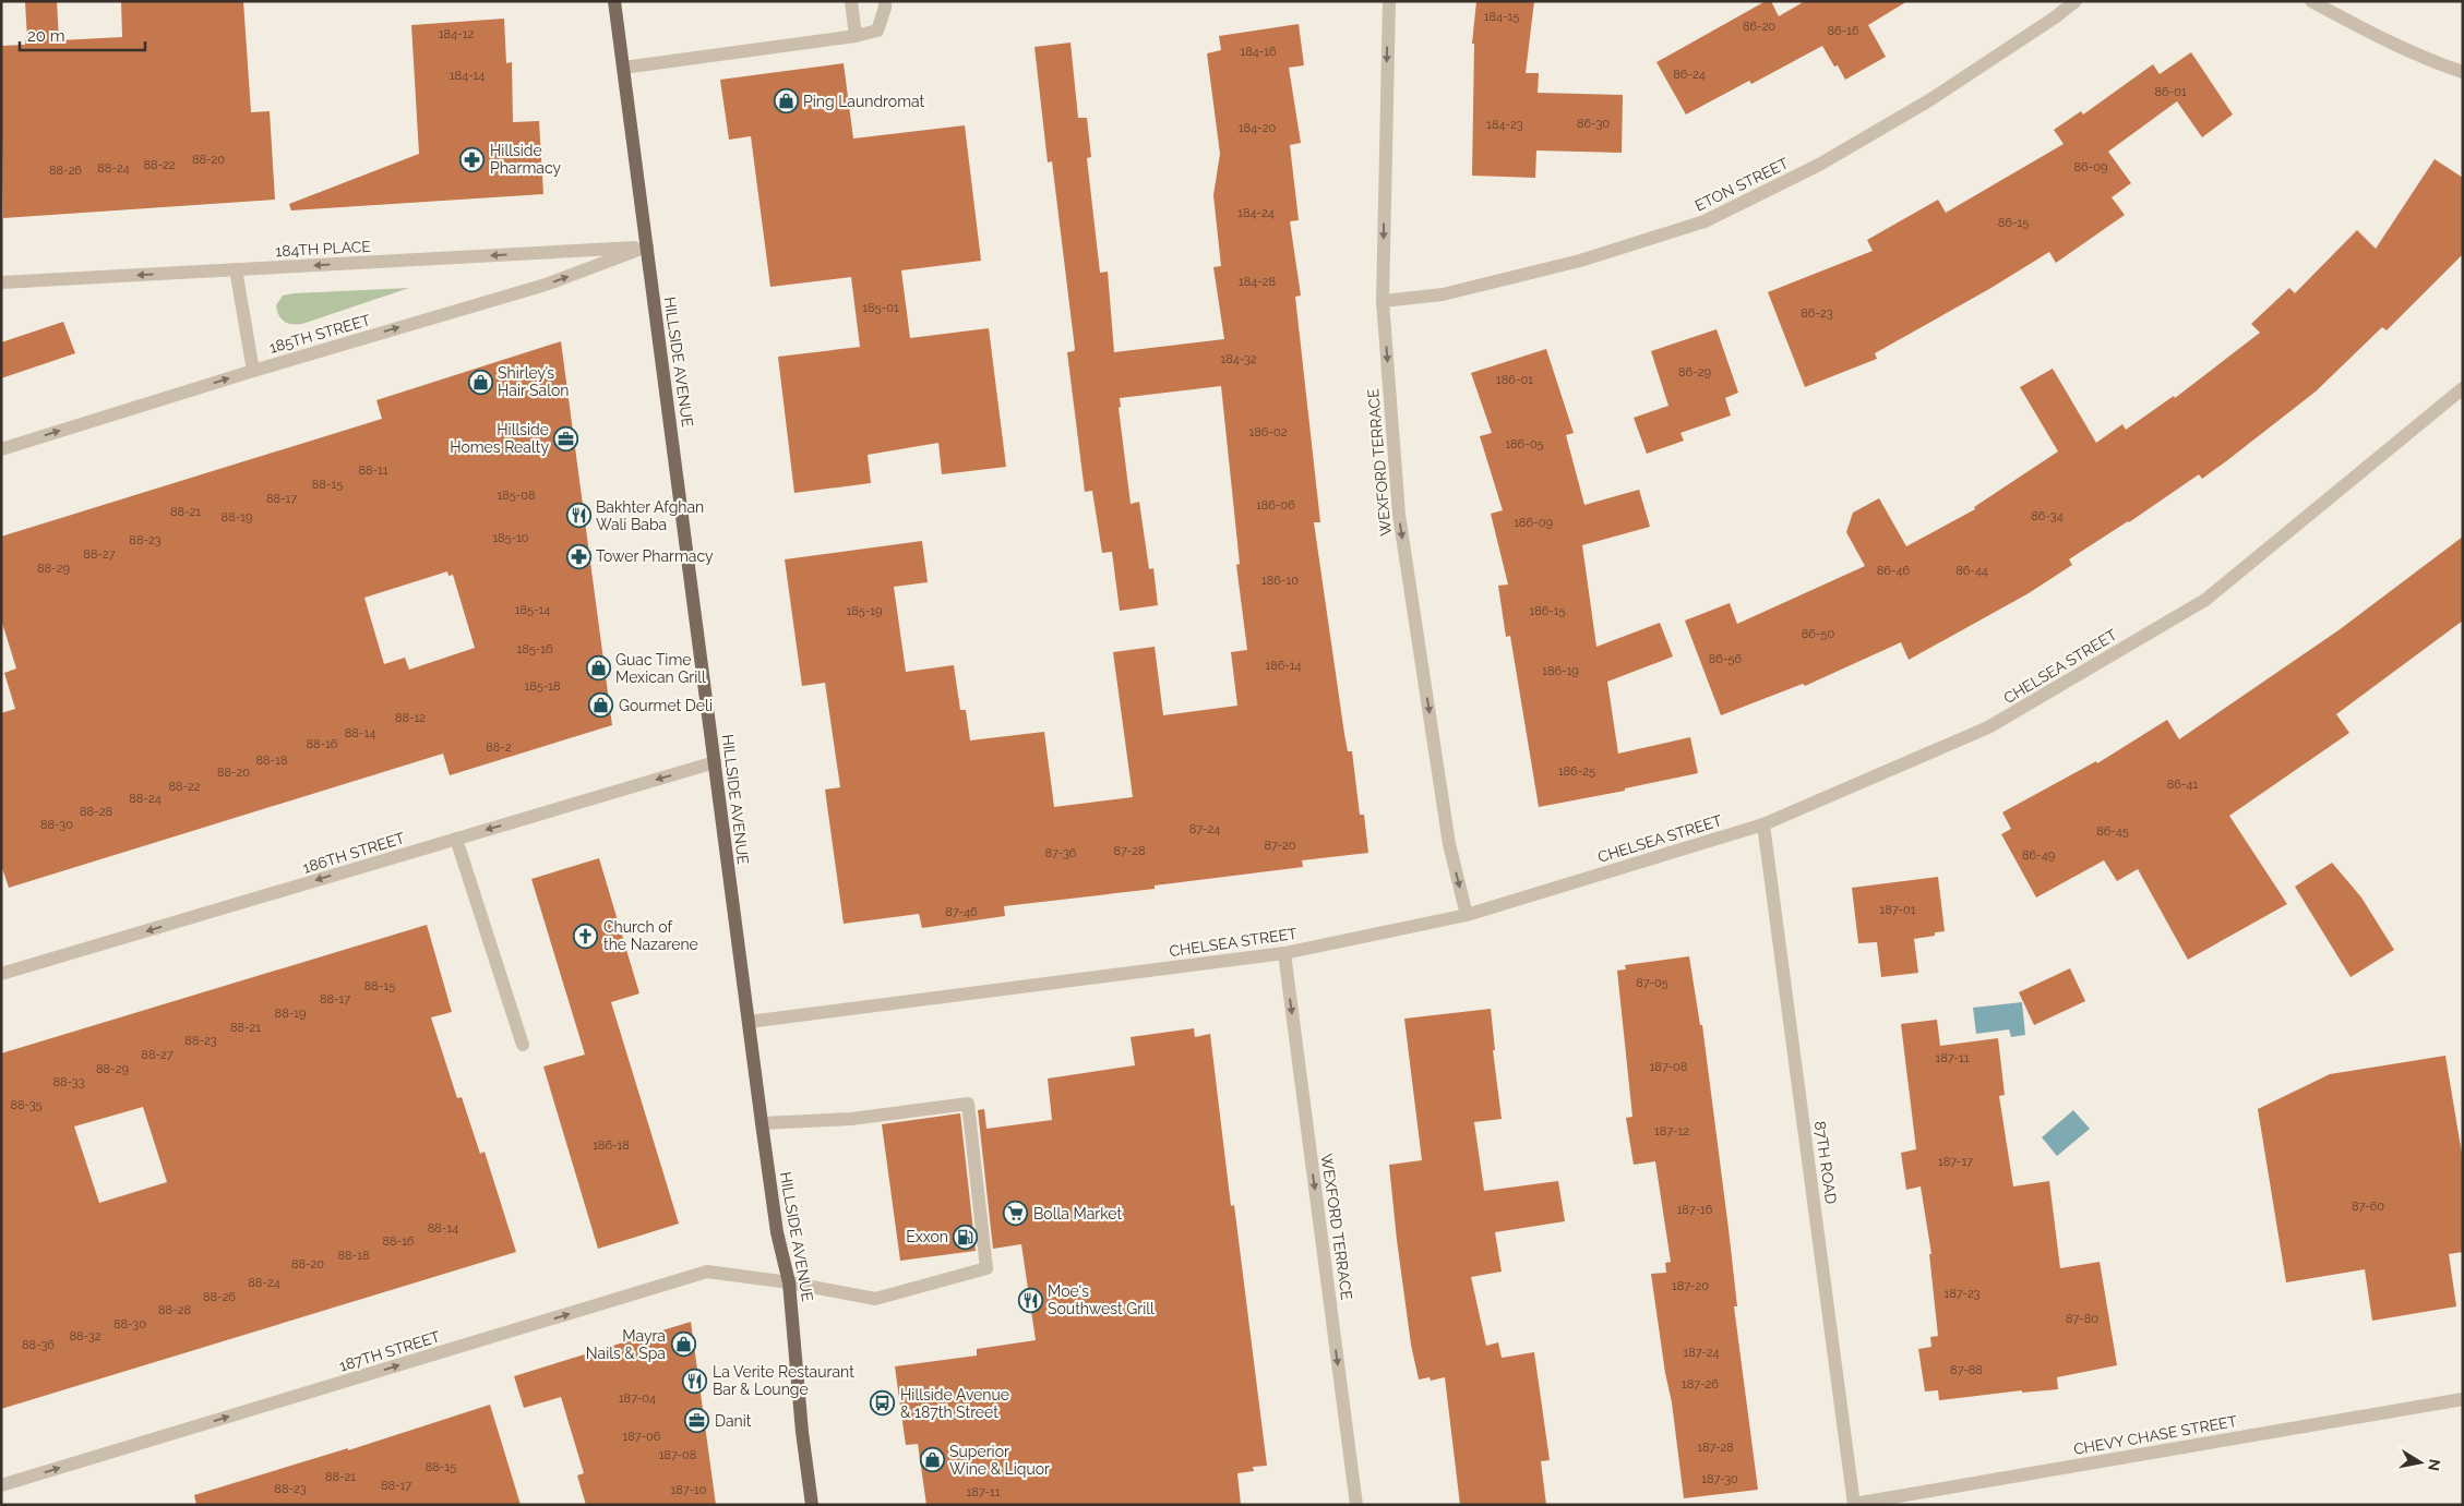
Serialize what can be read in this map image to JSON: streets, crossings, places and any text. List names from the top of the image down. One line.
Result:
{"streets":{"main road":["HILLSIDE AVENUE"],"street":["ETON STREET","184TH PLACE","185TH STREET","WEXFORD TERRACE","CHELSEA STREET","186TH STREET","87TH ROAD","187TH STREET","CHEVY CHASE STREET"]},"crossings":[["ETON STREET","WEXFORD TERRACE"],["184TH PLACE","185TH STREET"],["184TH PLACE","HILLSIDE AVENUE"],["185TH STREET","HILLSIDE AVENUE"],["HILLSIDE AVENUE","CHELSEA STREET"],["HILLSIDE AVENUE","186TH STREET"],["HILLSIDE AVENUE","187TH STREET"],["WEXFORD TERRACE","CHELSEA STREET"],["CHELSEA STREET","87TH ROAD"],["87TH ROAD","CHEVY CHASE STREET"]],"one_way":["184TH PLACE","185TH STREET","WEXFORD TERRACE","186TH STREET","187TH STREET"],"places":{"shop":["Ping Laundromat","Shirley’s Hair Salon","Guac Time Mexican Grill","Gourmet Deli","Mayra Nails & Spa","Superior Wine & Liquor"],"pharmacy":["Hillside Pharmacy","Tower Pharmacy"],"office":["Hillside Homes Realty","Danit"],"restaurant":["Bakhter Afghan Wali Baba","Moe's Southwest Grill","La Verite Restaurant Bar & Lounge"],"church":["Church of the Nazarene"],"supermarket":["Bolla Market"],"fuel station":["Exxon"],"bus stop":["Hillside Avenue & 187th Street"]},"house_numbers":["184-15","86-20","86-16","184-12","184-16","86-24","184-14","86-01","86-30","184-23","184-20","88-20","88-22","86-09","88-24","88-26","184-24","86-15","184-28","185-01","86-23","184-32","86-29","186-01","186-02","186-05","88-11","88-15","185-08","88-17","186-06","88-21","86-34","88-19","186-09","185-10","88-23","88-27","88-29","86-46","86-44","186-10","185-14","185-19","186-15","86-50","185-16","86-56","186-14","186-19","185-18","88-12","88-14","88-16","88-2","88-18","186-25","88-20","86-41","88-22","88-24","88-28","88-30","87-24","86-45","87-20","87-28","87-36","86-49","187-01","87-46","87-05","88-15","88-17","88-19","88-21","88-23","88-27","187-11","187-08","88-29","88-33","88-35","187-12","186-18","187-17","87-60","187-16","88-14","88-16","88-18","88-20","88-24","187-20","187-23","88-26","88-28","87-80","88-30","88-32","88-36","187-24","87-88","187-26","187-04","187-06","187-28","187-08","88-15","88-21","187-30","88-17","88-23","187-10","187-11"],"scale_bar":"20 m","north":"right"}
